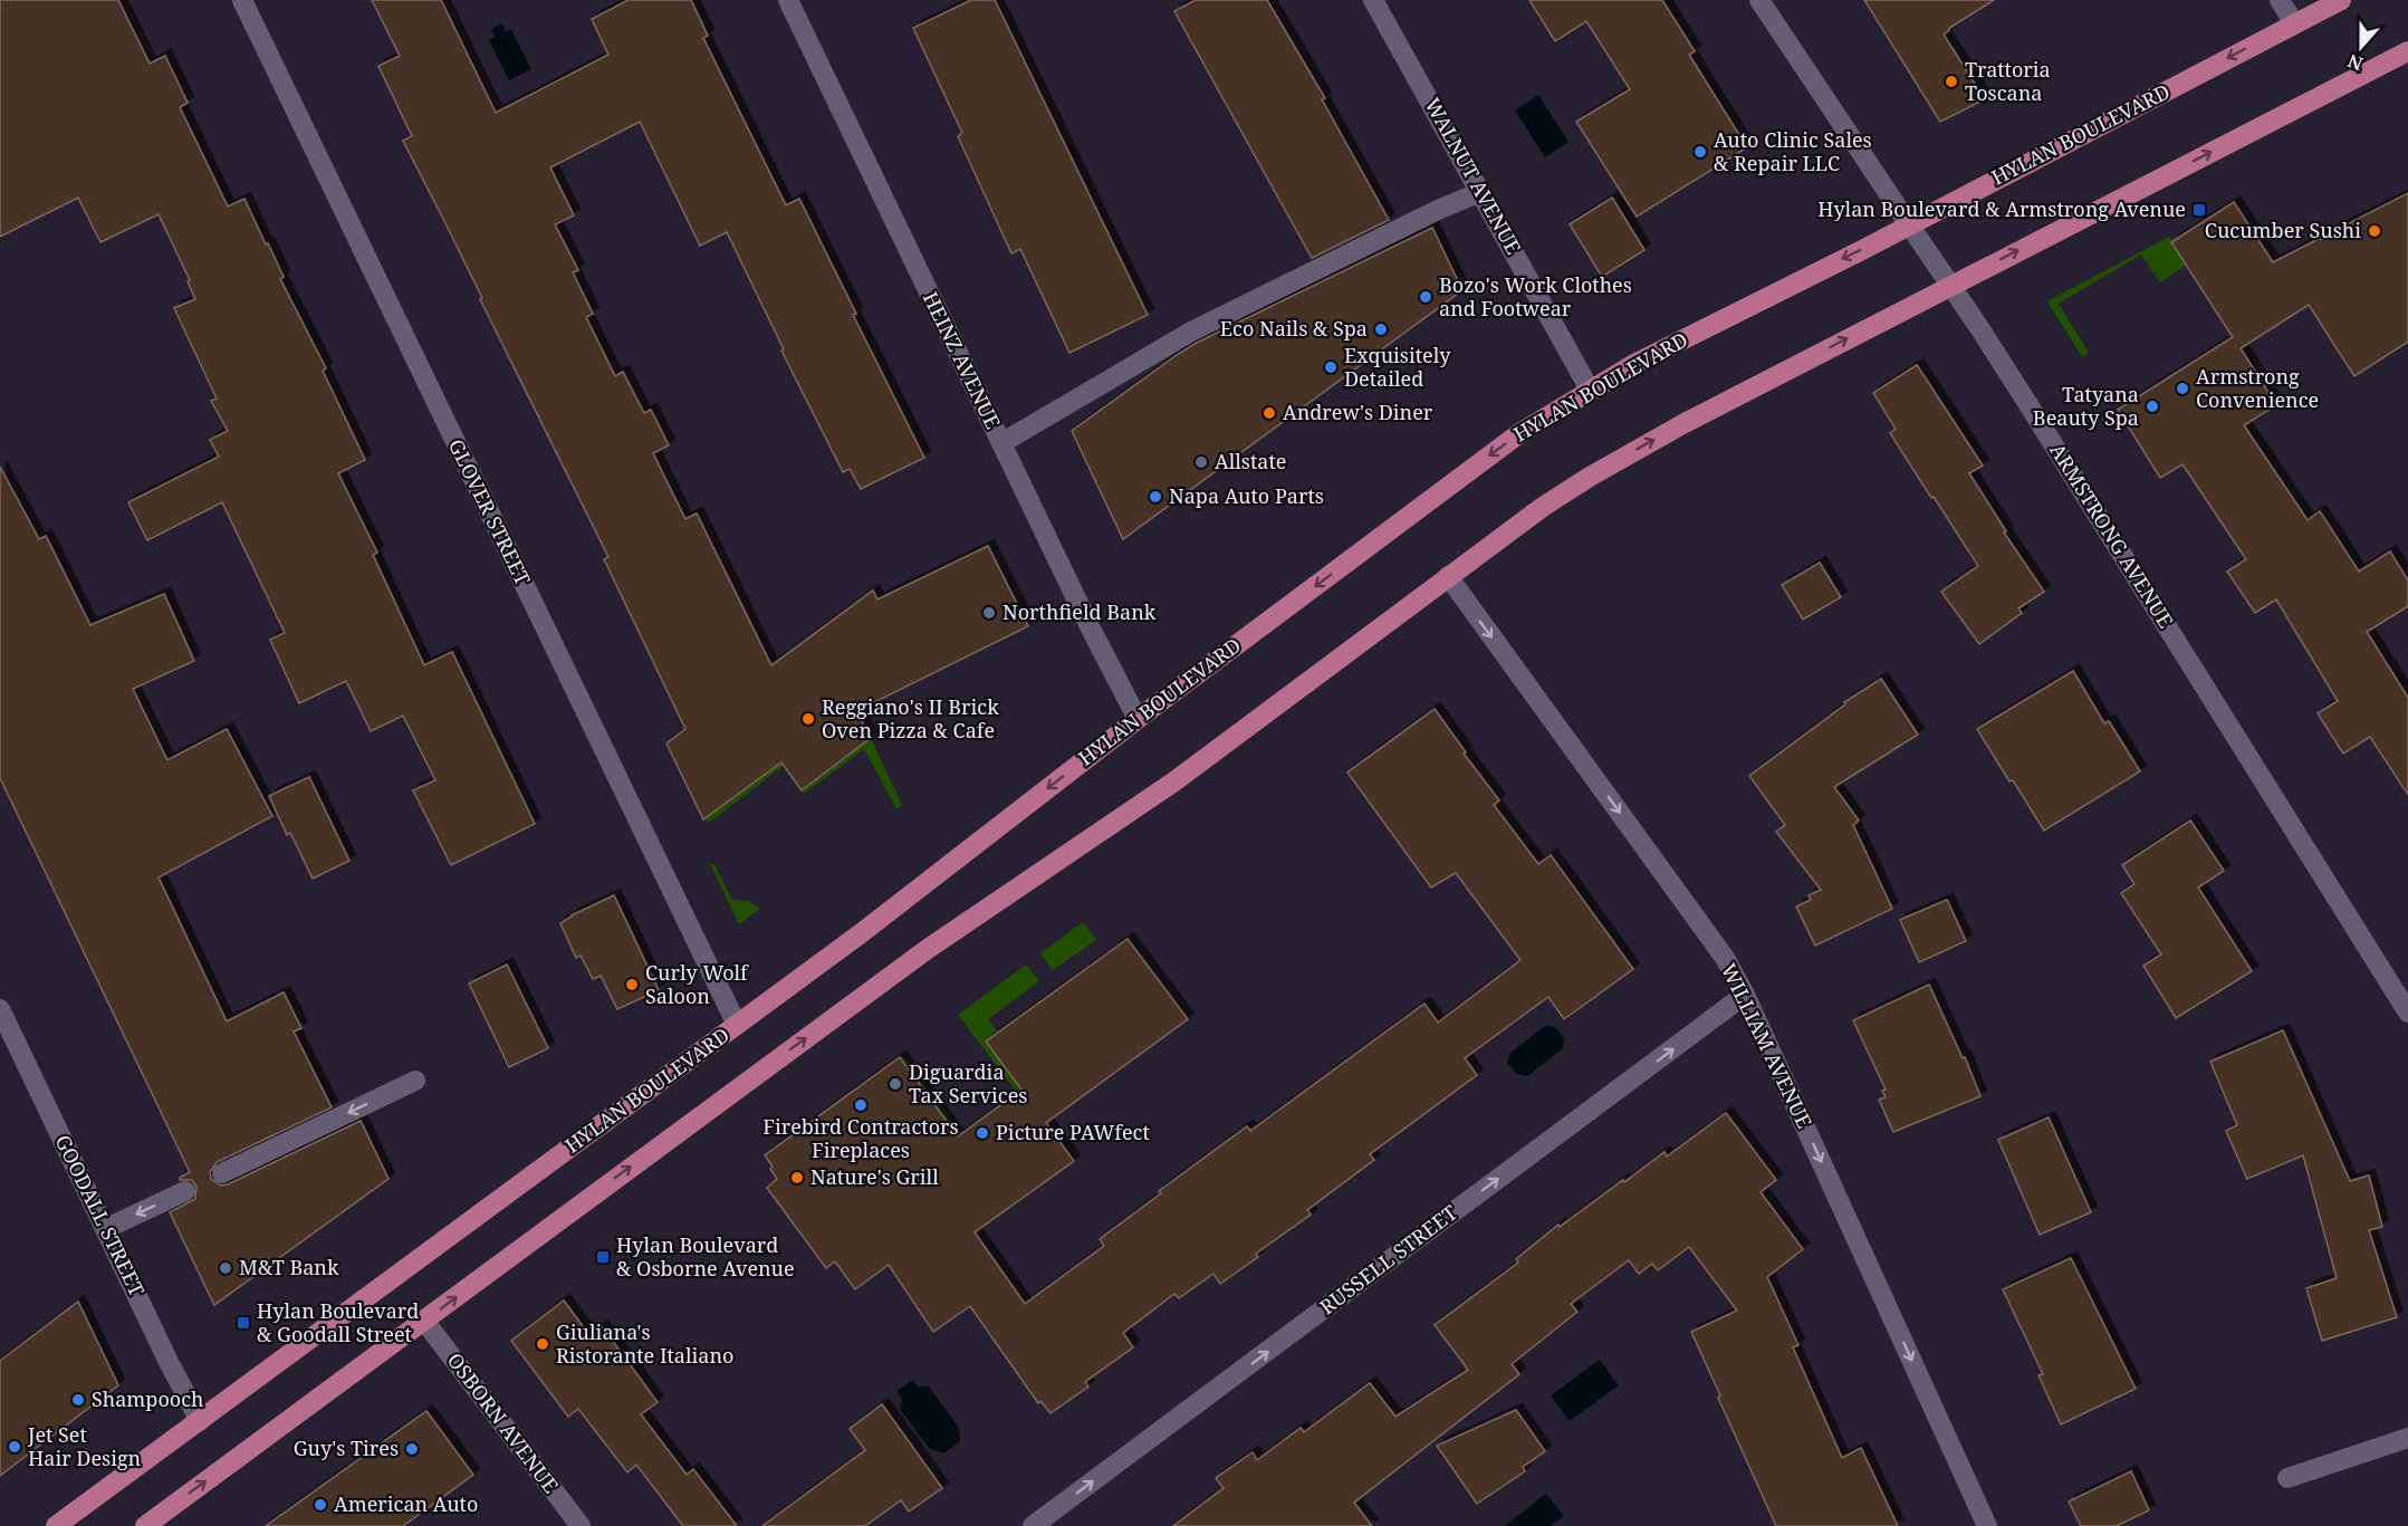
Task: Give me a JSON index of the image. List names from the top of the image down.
{
  "streets": {
    "main road": ["HYLAN BOULEVARD"],
    "street": [
      "WALNUT AVENUE",
      "HEINZ AVENUE",
      "GLOVER STREET",
      "ARMSTRONG AVENUE",
      "WILLIAM AVENUE",
      "GOODALL STREET",
      "RUSSELL STREET",
      "OSBORN AVENUE"
    ]
  },
  "crossings": [
    ["HYLAN BOULEVARD", "WALNUT AVENUE"],
    ["HYLAN BOULEVARD", "HEINZ AVENUE"],
    ["HYLAN BOULEVARD", "GLOVER STREET"],
    ["HYLAN BOULEVARD", "ARMSTRONG AVENUE"],
    ["HYLAN BOULEVARD", "GOODALL STREET"],
    ["WILLIAM AVENUE", "RUSSELL STREET"]
  ],
  "one_way": ["WILLIAM AVENUE", "RUSSELL STREET"],
  "places": {
    "other": [
      "Trattoria Toscana",
      "Auto Clinic Sales & Repair LLC",
      "Cucumber Sushi",
      "Bozo's Work Clothes and Footwear",
      "Eco Nails & Spa",
      "Exquisitely Detailed",
      "Armstrong Convenience",
      "Tatyana Beauty Spa",
      "Andrew's Diner",
      "Allstate",
      "Napa Auto Parts",
      "Northfield Bank",
      "Reggiano's II Brick Oven Pizza & Cafe",
      "Curly Wolf Saloon",
      "Diguardia Tax Services",
      "Firebird Contractors Fireplaces",
      "Picture PAWfect",
      "Nature's Grill",
      "M&T Bank",
      "Giuliana's Ristorante Italiano",
      "Shampooch",
      "Jet Set Hair Design",
      "Guy's Tires",
      "American Auto"
    ],
    "transit": ["Hylan Boulevard & Armstrong Avenue", "Hylan Boulevard & Osborne Avenue", "Hylan Boulevard & Goodall Street"]
  },
  "north": "bottom"
}
